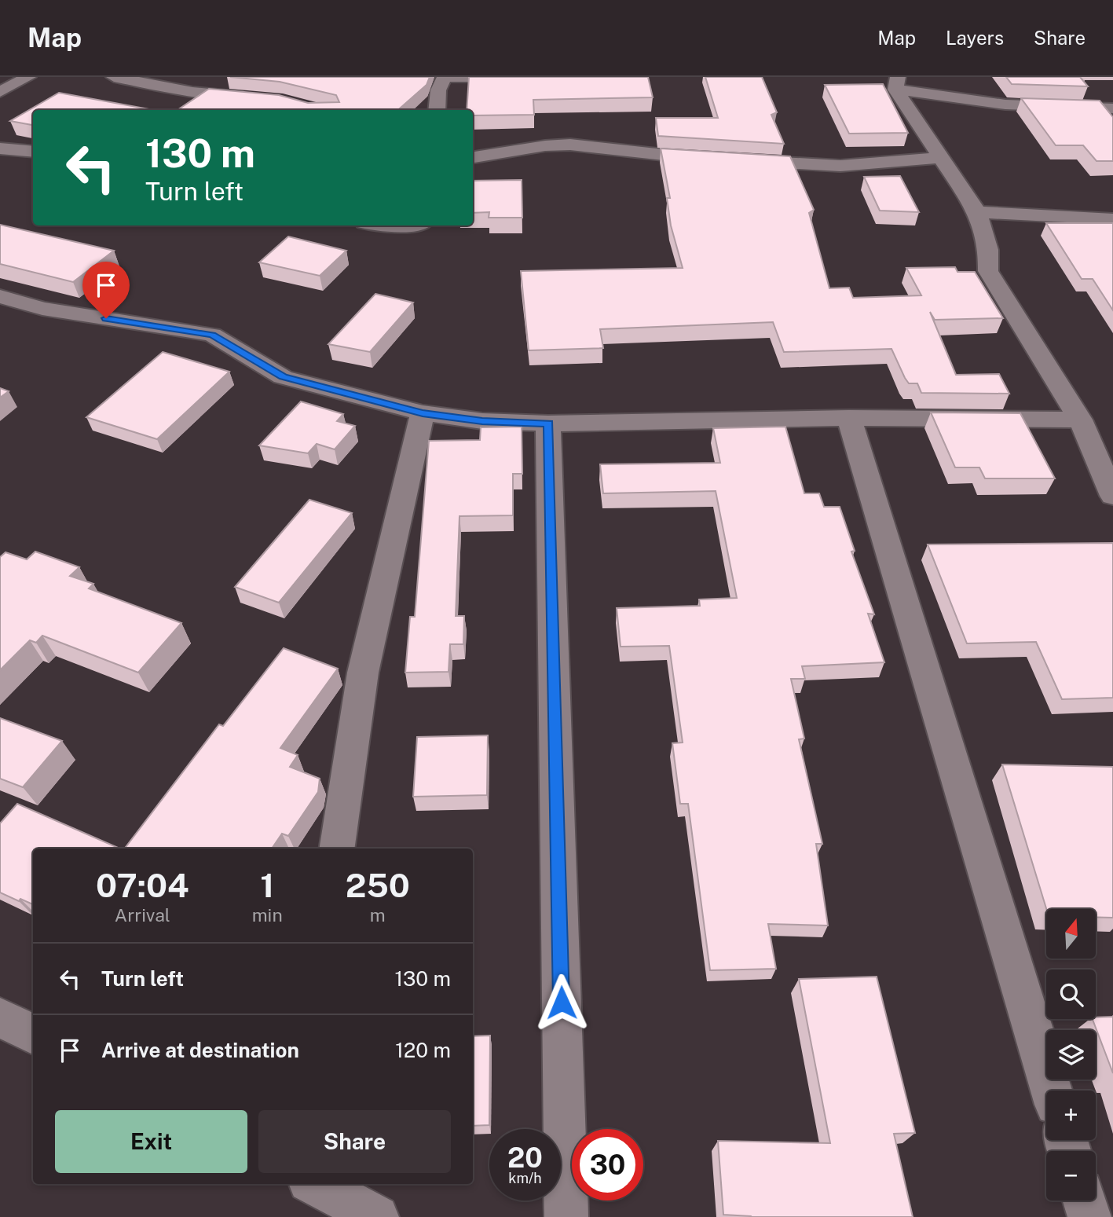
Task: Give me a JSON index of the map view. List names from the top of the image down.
{
  "north": "top",
  "page": {
    "header": "Map",
    "nav": ["Map", "Layers", "Share"],
    "turn": ["130 m", "Turn left"],
    "eta": [
      "07:04",
      "Arrival",
      "1",
      "min",
      "250",
      "m"
    ],
    "map_buttons": ["+", "−"],
    "list": [
      {
        "name": "Turn left",
        "value": "130 m"
      },
      {
        "name": "Arrive at destination",
        "value": "120 m"
      }
    ],
    "buttons": ["Exit", "Share"],
    "speed": "20 km/h",
    "limit": "30"
  }
}
